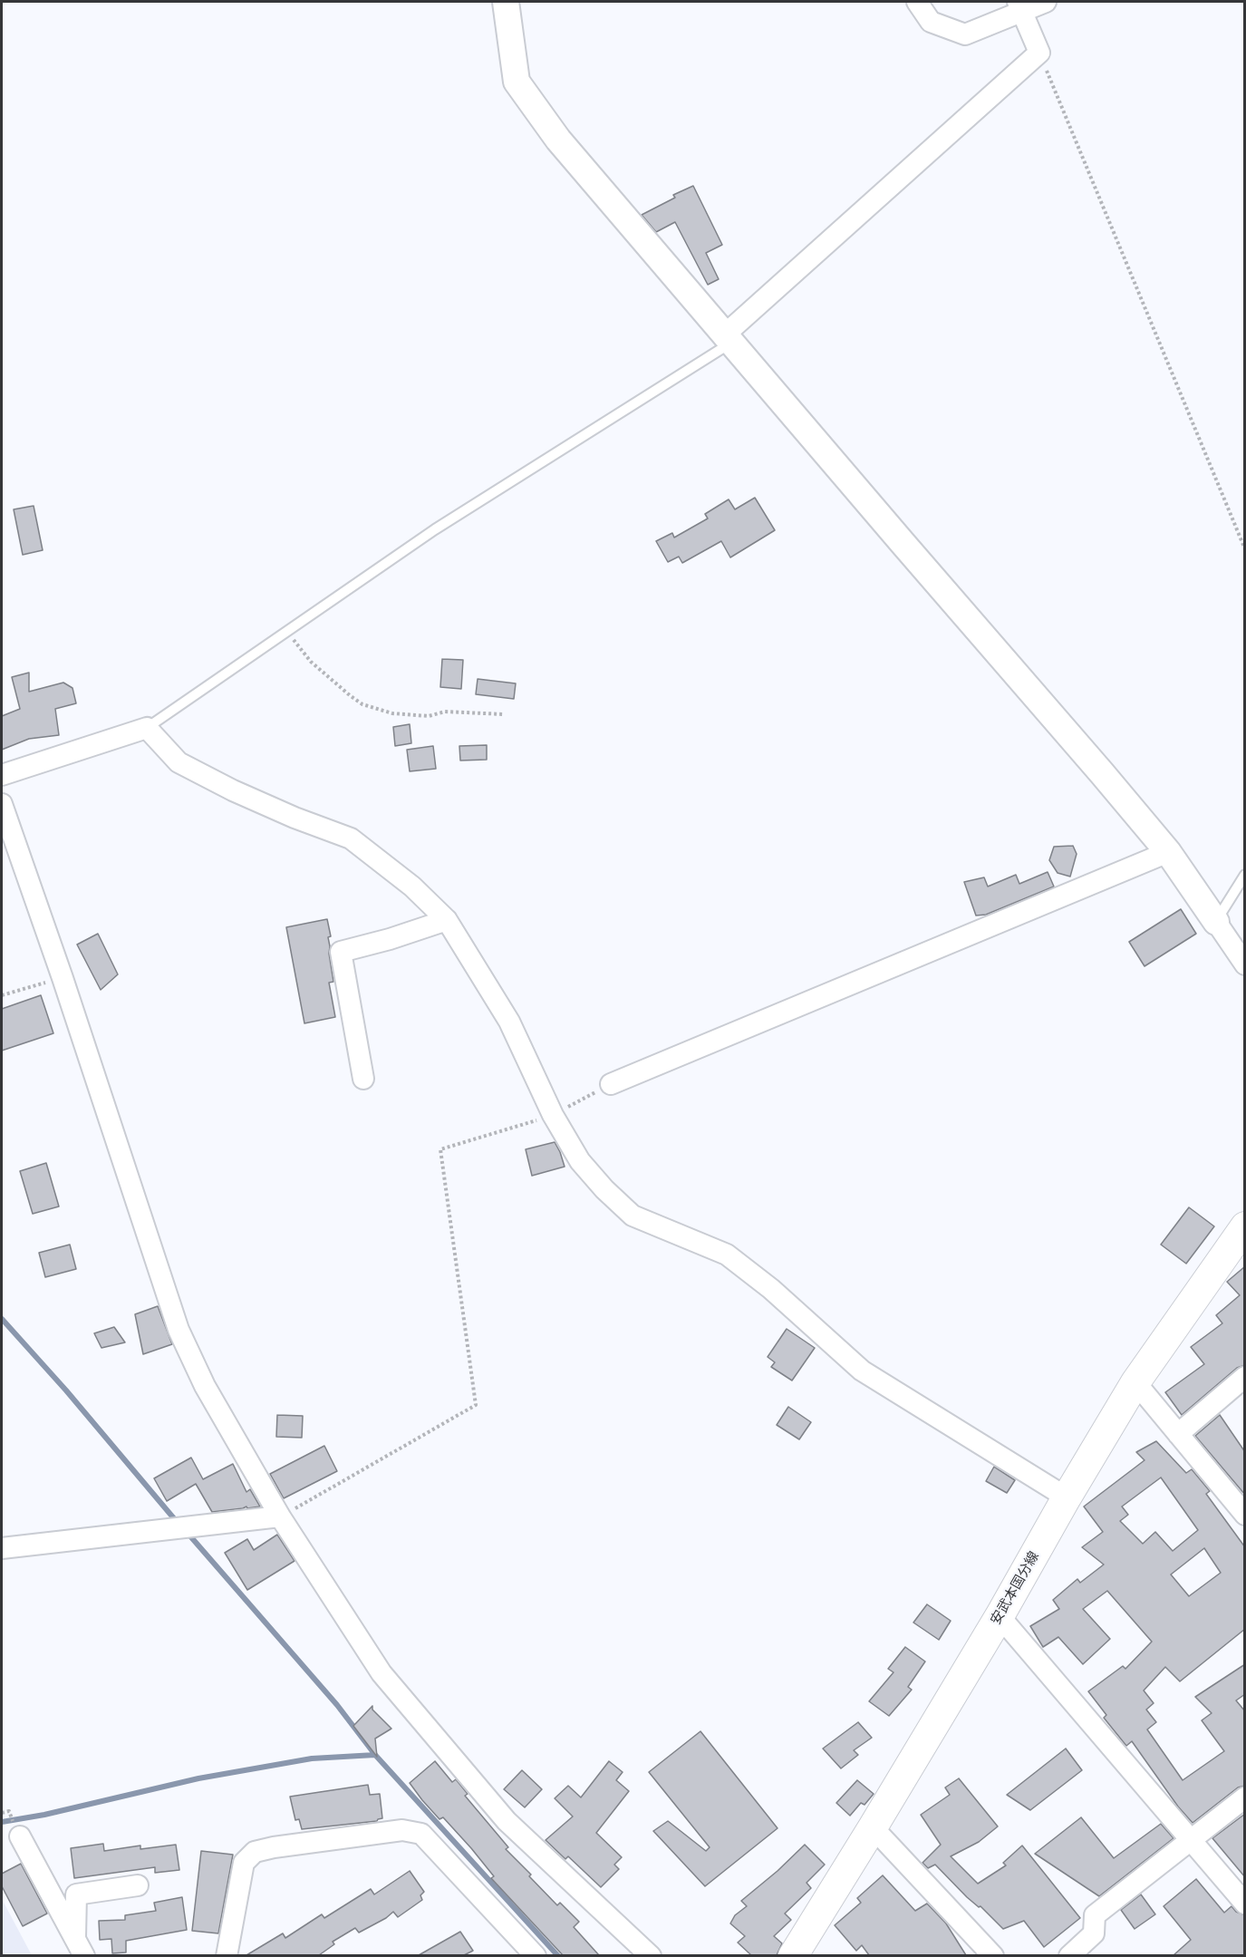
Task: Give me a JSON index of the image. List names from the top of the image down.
{
  "streets": {
    "main road": ["安武本国分線"]
  }
}
